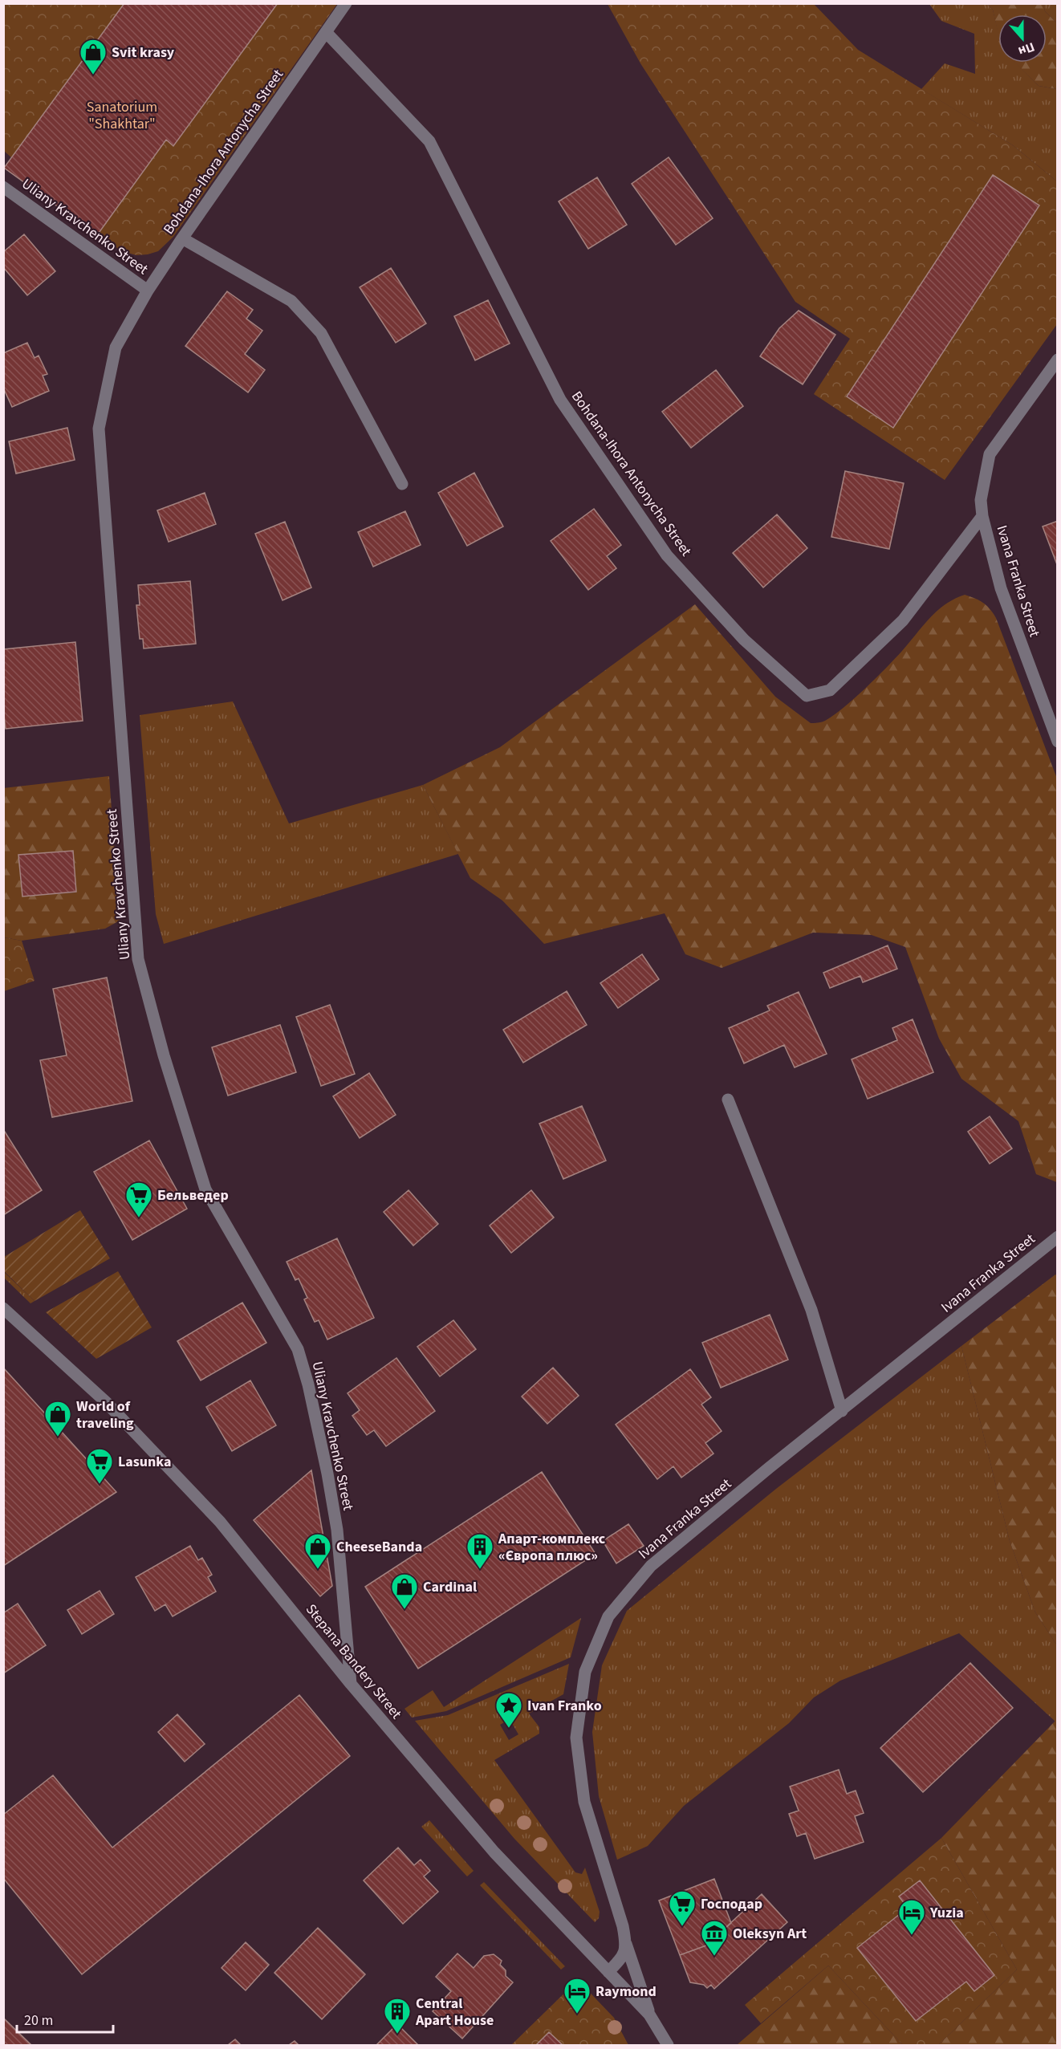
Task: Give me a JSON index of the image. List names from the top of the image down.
{
  "streets": {
    "street": [
      "Bohdana-Ihora Antonycha Street",
      "Uliany Kravchenko Street",
      "Ivana Franka Street",
      "Stepana Bandery Street"
    ]
  },
  "crossings": [
    ["Bohdana-Ihora Antonycha Street", "Uliany Kravchenko Street"],
    ["Bohdana-Ihora Antonycha Street", "Ivana Franka Street"],
    ["Uliany Kravchenko Street", "Stepana Bandery Street"],
    ["Ivana Franka Street", "Stepana Bandery Street"]
  ],
  "parks": ["Sanatorium \"Shakhtar\""],
  "places": {
    "shop": [
      "Svit krasy",
      "World of traveling",
      "CheeseBanda",
      "Cardinal"
    ],
    "supermarket": ["Бельведер", "Lasunka", "Господар"],
    "building": ["Апарт-комплекс «Європа плюс»", "Central Apart House"],
    "place": ["Ivan Franko"],
    "hotel": ["Yuzia", "Raymond"],
    "museum": ["Oleksyn Art"]
  },
  "scale_bar": "20 m",
  "north": "bottom"
}
